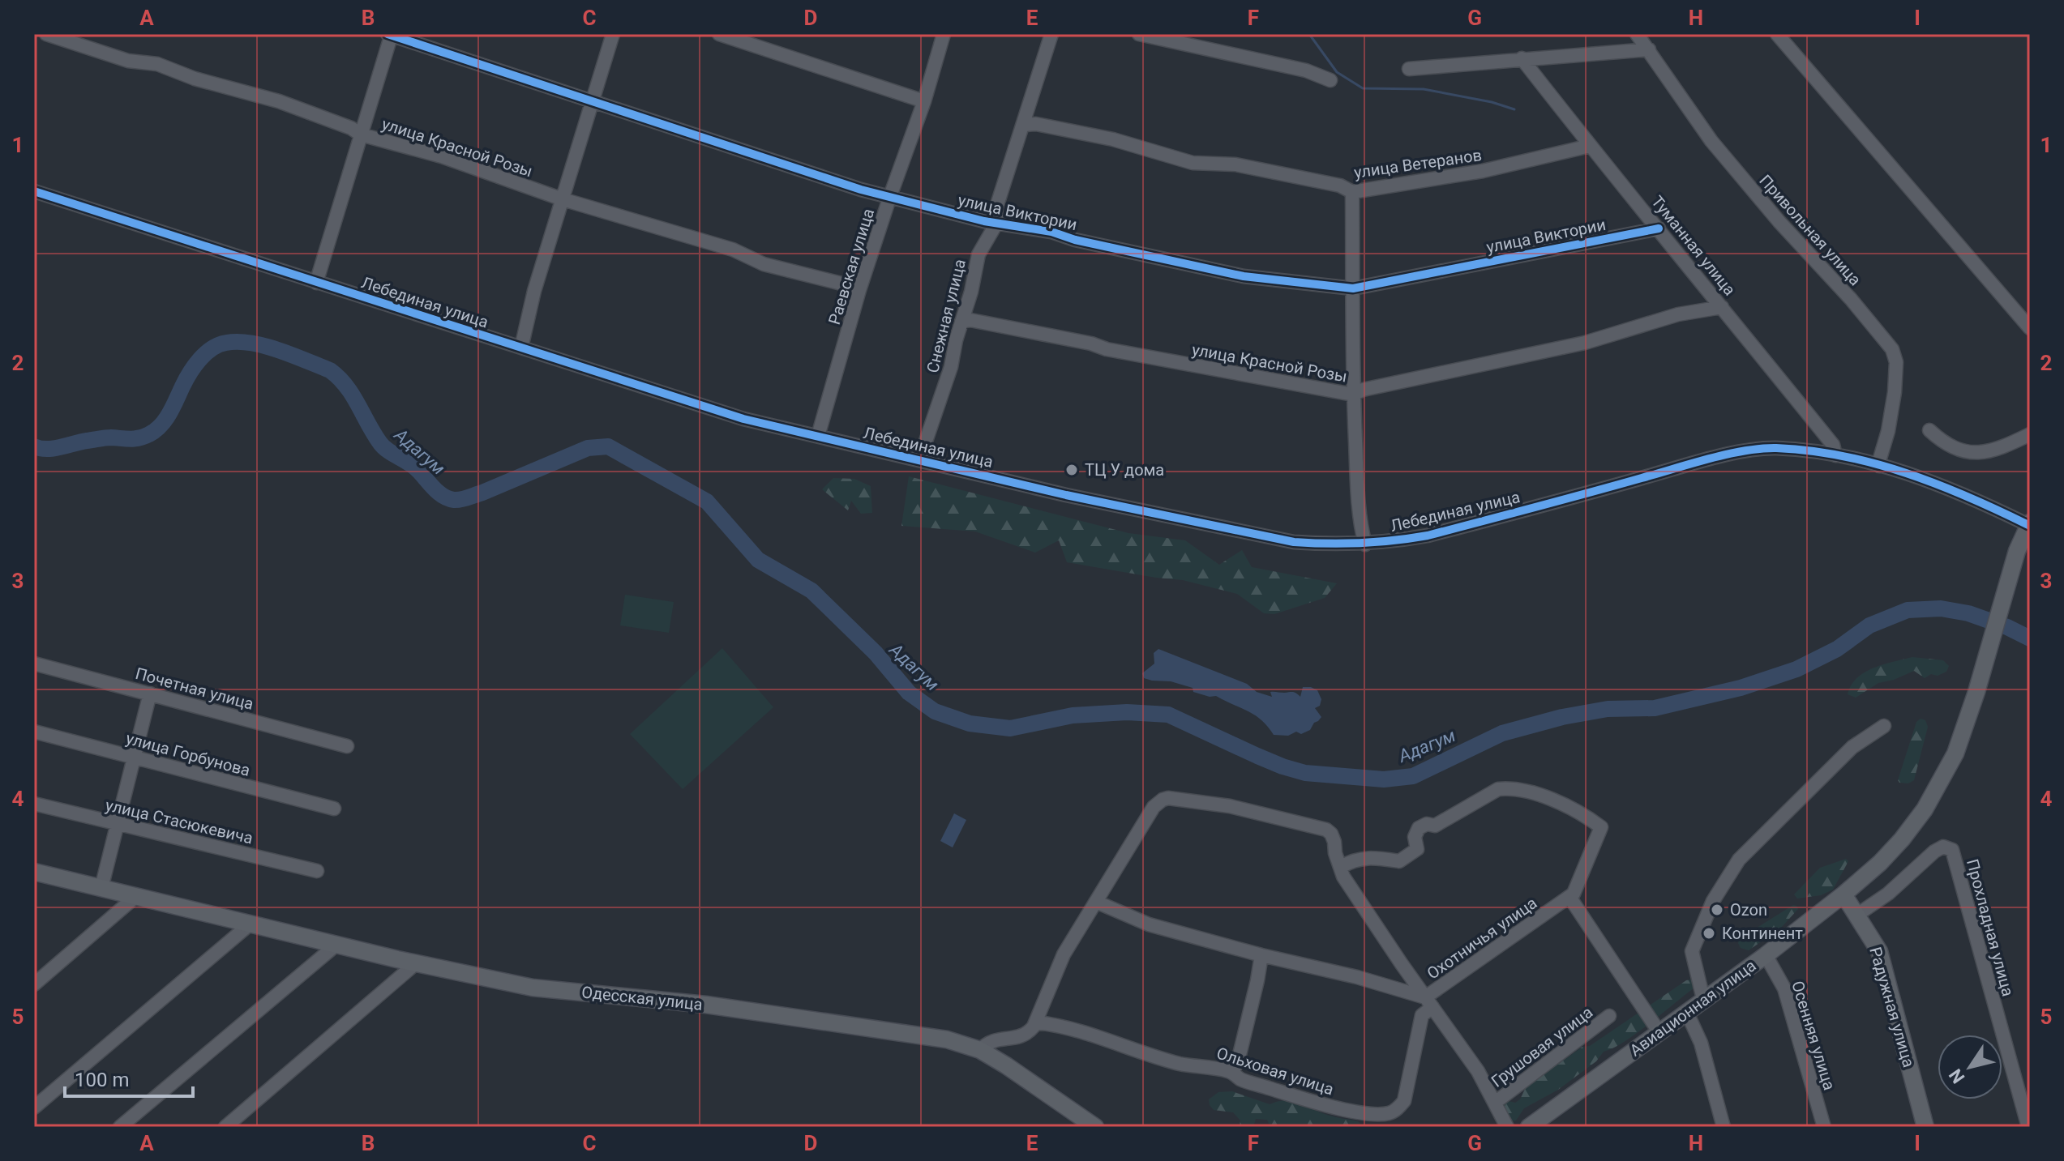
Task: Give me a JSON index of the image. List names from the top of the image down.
{
  "streets": {
    "main road": ["Одесская улица", "Радужная улица", "Авиационная улица"],
    "street": [
      "улица Красной Розы",
      "улица Ветеранов",
      "улица Виктории",
      "Привольная улица",
      "Туманная улица",
      "Раевская улица",
      "Лебединая улица",
      "Снежная улица",
      "Почетная улица",
      "улица Горбунова",
      "улица Стасюкевича",
      "Прохладная улица",
      "Охотничья улица",
      "Осенняя улица",
      "Грушовая улица",
      "Ольховая улица"
    ]
  },
  "crossings": [
    ["улица Красной Розы", "Туманная улица"],
    ["улица Красной Розы", "Раевская улица"],
    ["улица Красной Розы", "Снежная улица"],
    ["улица Ветеранов", "Туманная улица"],
    ["улица Ветеранов", "Снежная улица"],
    ["улица Виктории", "Туманная улица"],
    ["улица Виктории", "Раевская улица"],
    ["улица Виктории", "Снежная улица"],
    ["Привольная улица", "Лебединая улица"],
    ["Туманная улица", "Лебединая улица"],
    ["Раевская улица", "Лебединая улица"],
    ["Лебединая улица", "Снежная улица"],
    ["Лебединая улица", "Авиационная улица"],
    ["Прохладная улица", "Радужная улица"],
    ["Охотничья улица", "Ольховая улица"],
    ["Радужная улица", "Авиационная улица"],
    ["Авиационная улица", "Осенняя улица"]
  ],
  "water": ["Адагум"],
  "places": ["ТЦ У дома", "Ozon", "Континент"],
  "scale_bar": "100 m",
  "north": "bottom left",
  "grid": {
    "columns": [
      "A",
      "B",
      "C",
      "D",
      "E",
      "F",
      "G",
      "H",
      "I"
    ],
    "rows": [
      "1",
      "2",
      "3",
      "4",
      "5"
    ]
  }
}
